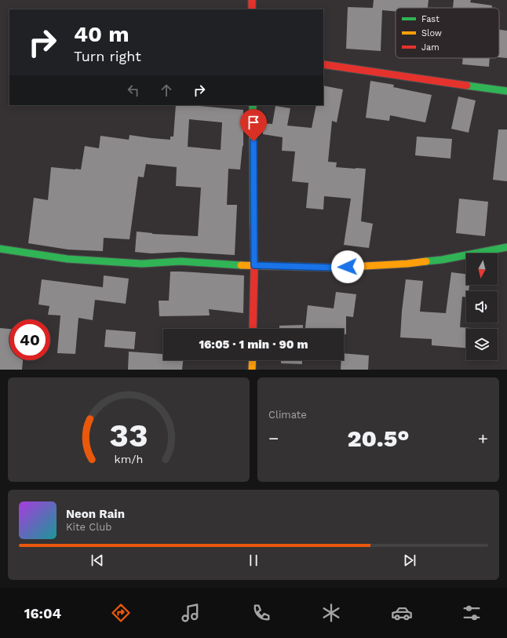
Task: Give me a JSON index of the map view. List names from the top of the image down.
{
  "legend": ["Fast", "Slow", "Jam"],
  "north": "bottom",
  "page": {
    "turn": ["40 m", "Turn right"],
    "limit": "40",
    "trip": "16:05 · 1 min · 90 m",
    "tile": "Climate",
    "heat": ["−", "20.5°", "+"],
    "song": ["Neon Rain", "Kite Club"],
    "tabs": "16:04",
    "gauge": ["33", "km/h"]
  }
}
